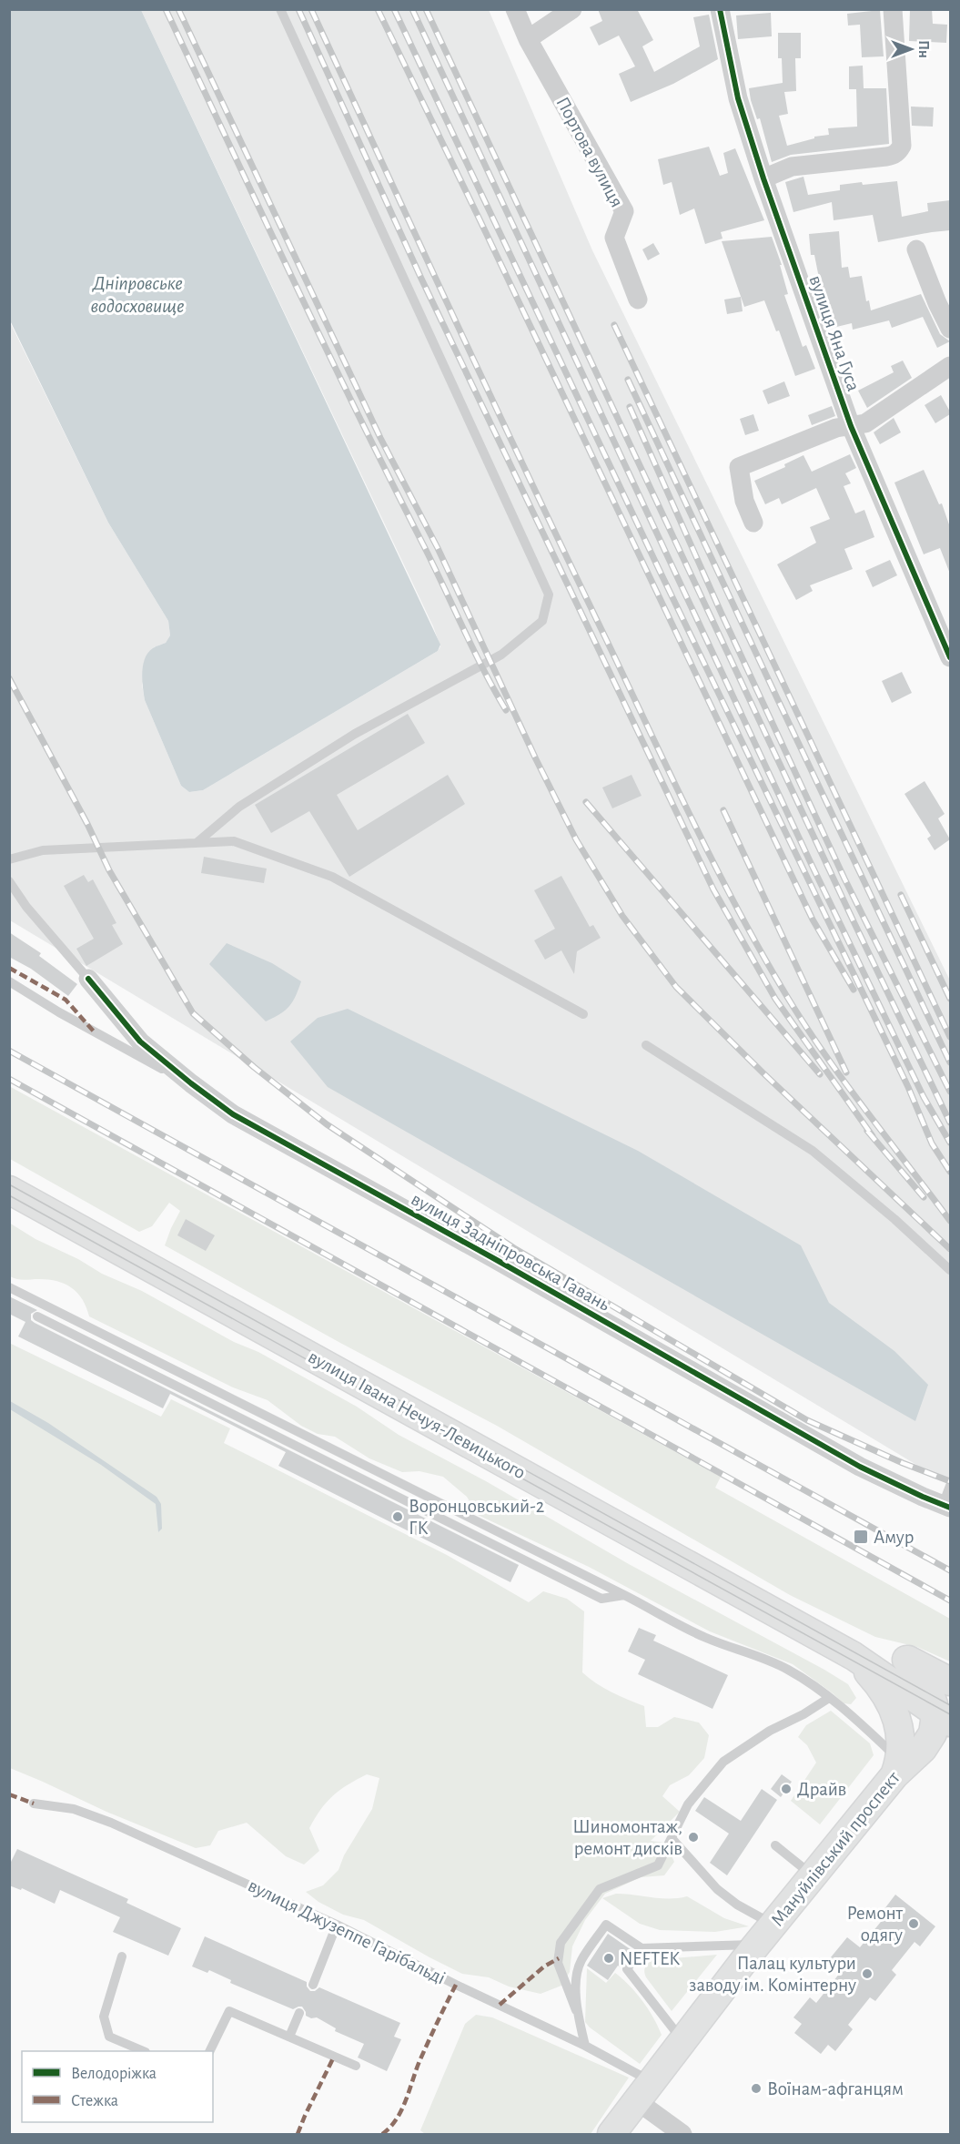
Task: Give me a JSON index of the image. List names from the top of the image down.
{
  "streets": {
    "main road": ["вулиця Івана Нечуя-Левицького", "Мануйлівський проспект"],
    "street": ["Портова вулиця", "вулиця Яна Гуса", "вулиця Задніпровська Гавань"],
    "lane": ["вулиця Джузеппе Гарібальді"]
  },
  "crossings": [
    ["Мануйлівський проспект", "вулиця Джузеппе Гарібальді"]
  ],
  "water": ["Дніпровське водосховище"],
  "places": {
    "other": [
      "Воронцовський-2 ГК",
      "Драйв",
      "Шиномонтаж, ремонт дисків",
      "Ремонт одягу",
      "NEFTEK",
      "Палац культури заводу ім. Комінтерну",
      "Воїнам-афганцям"
    ],
    "transit": ["Амур"]
  },
  "legend": ["Велодоріжка", "Стежка"],
  "north": "right"
}
